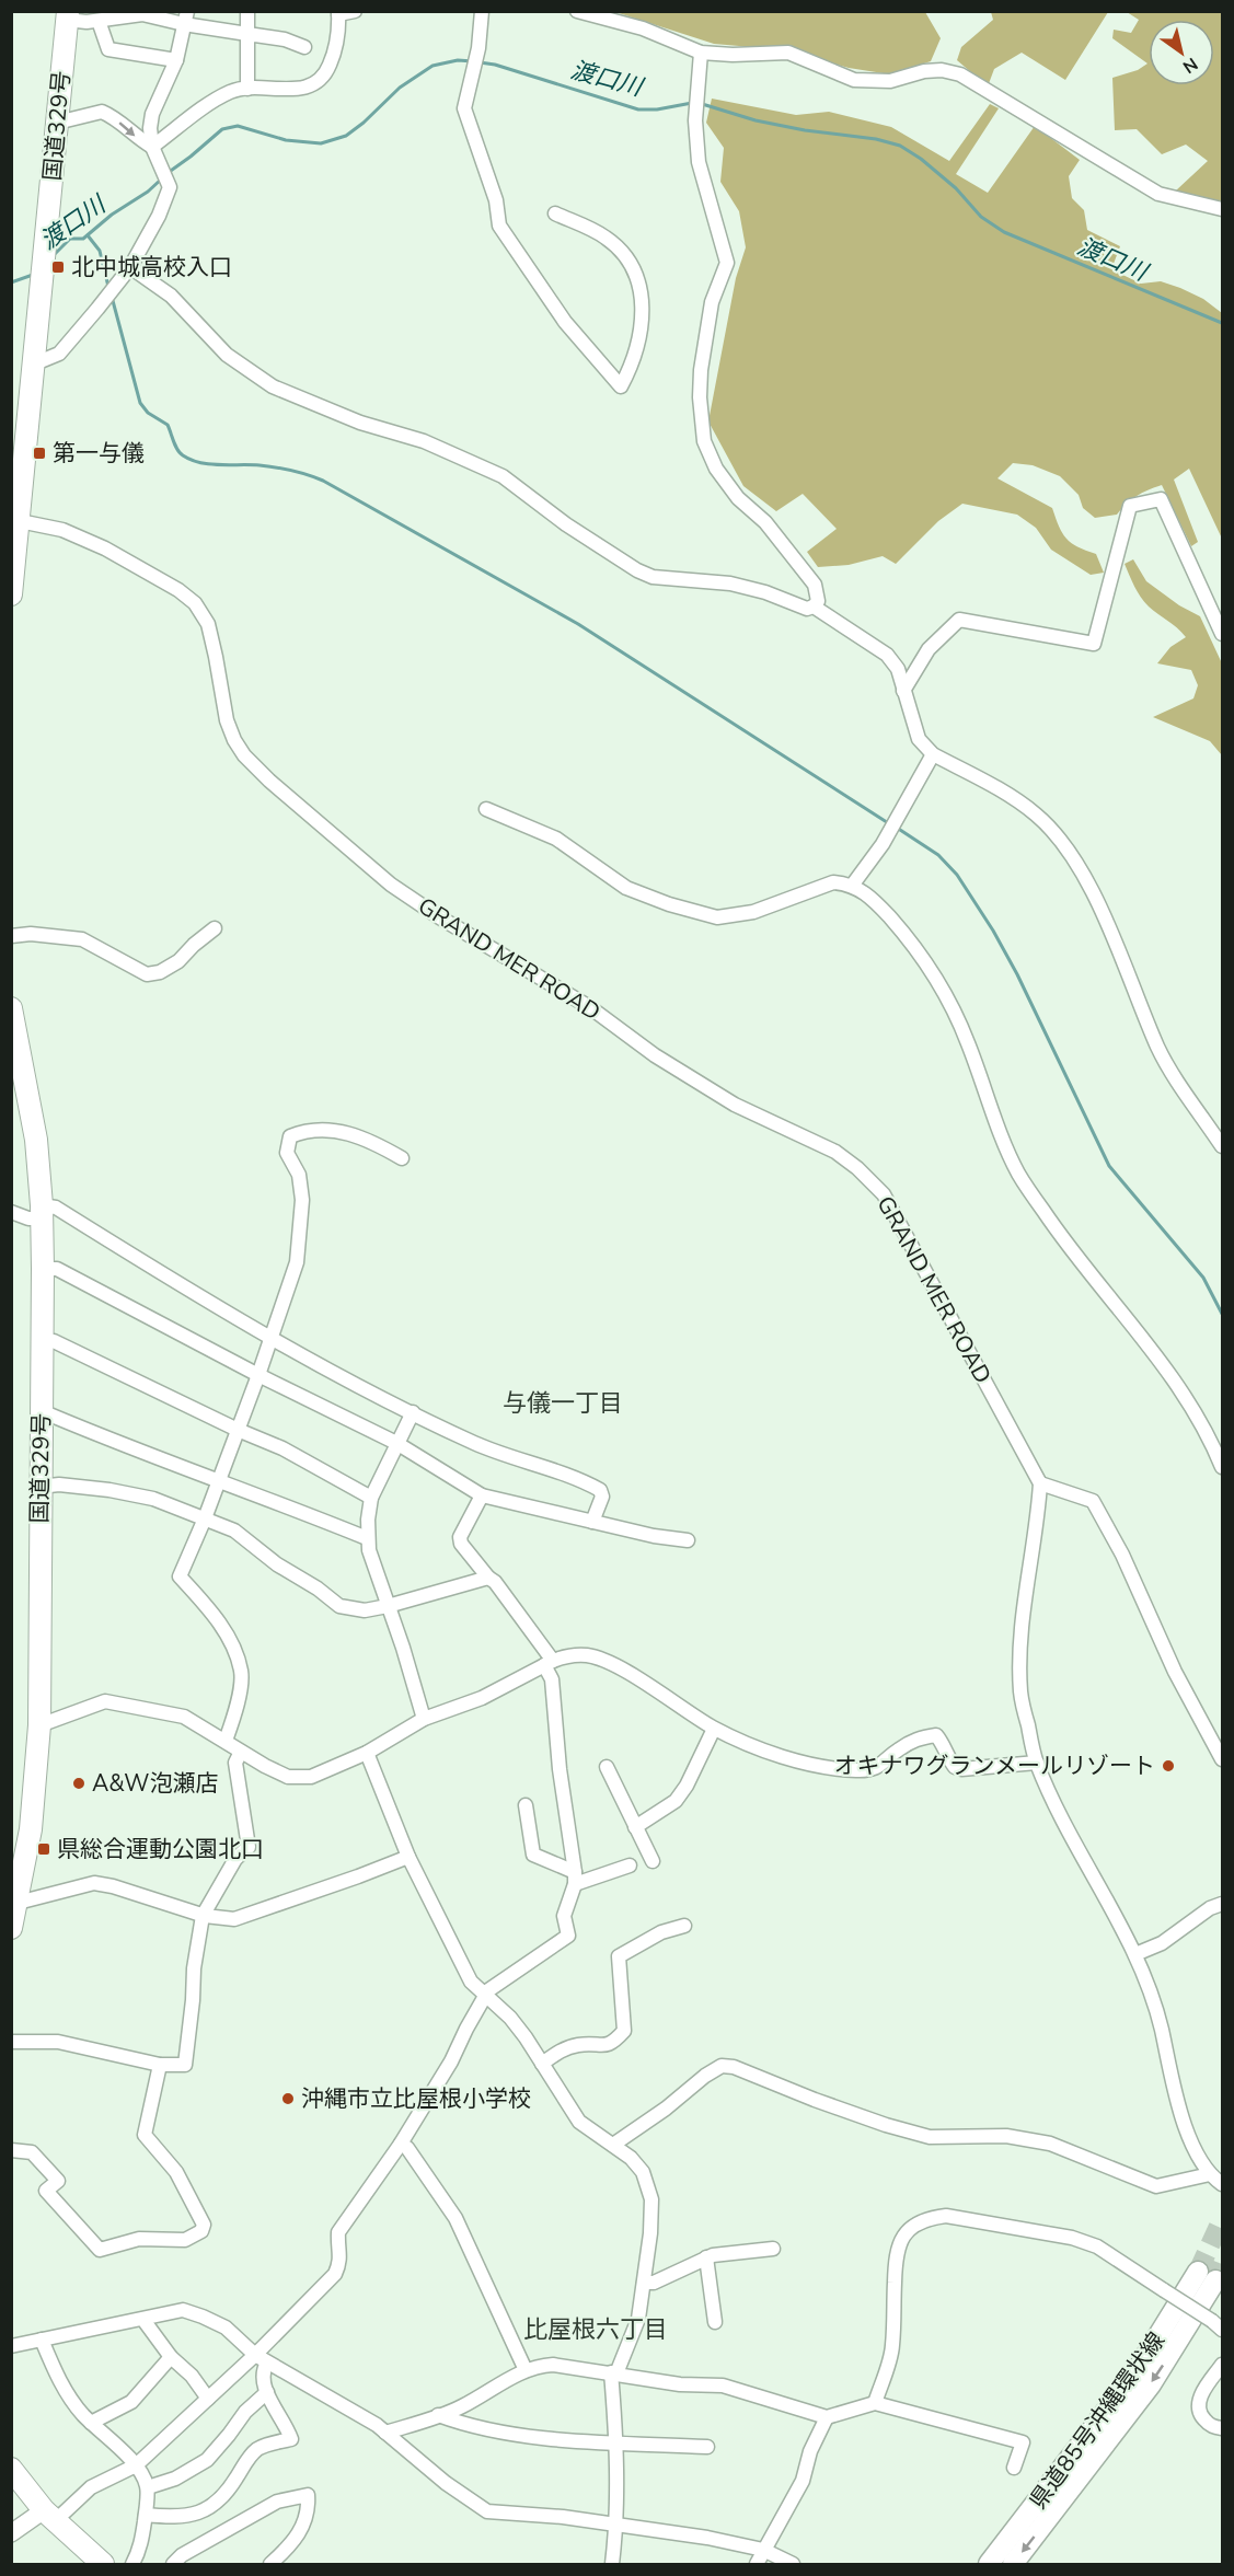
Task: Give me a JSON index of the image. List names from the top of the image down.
{
  "streets": {
    "highway": ["国道329号"],
    "main road": ["県道85号沖縄環状線"],
    "street": ["GRAND MER ROAD"]
  },
  "crossings": [
    ["国道329号", "GRAND MER ROAD"]
  ],
  "districts": ["与儀一丁目", "比屋根六丁目"],
  "water": ["渡口川"],
  "places": {
    "transit": ["北中城高校入口", "第一与儀", "県総合運動公園北口"],
    "other": ["オキナワグランメールリゾート", "A&W泡瀬店", "沖縄市立比屋根小学校"]
  },
  "north": "bottom right"
}
